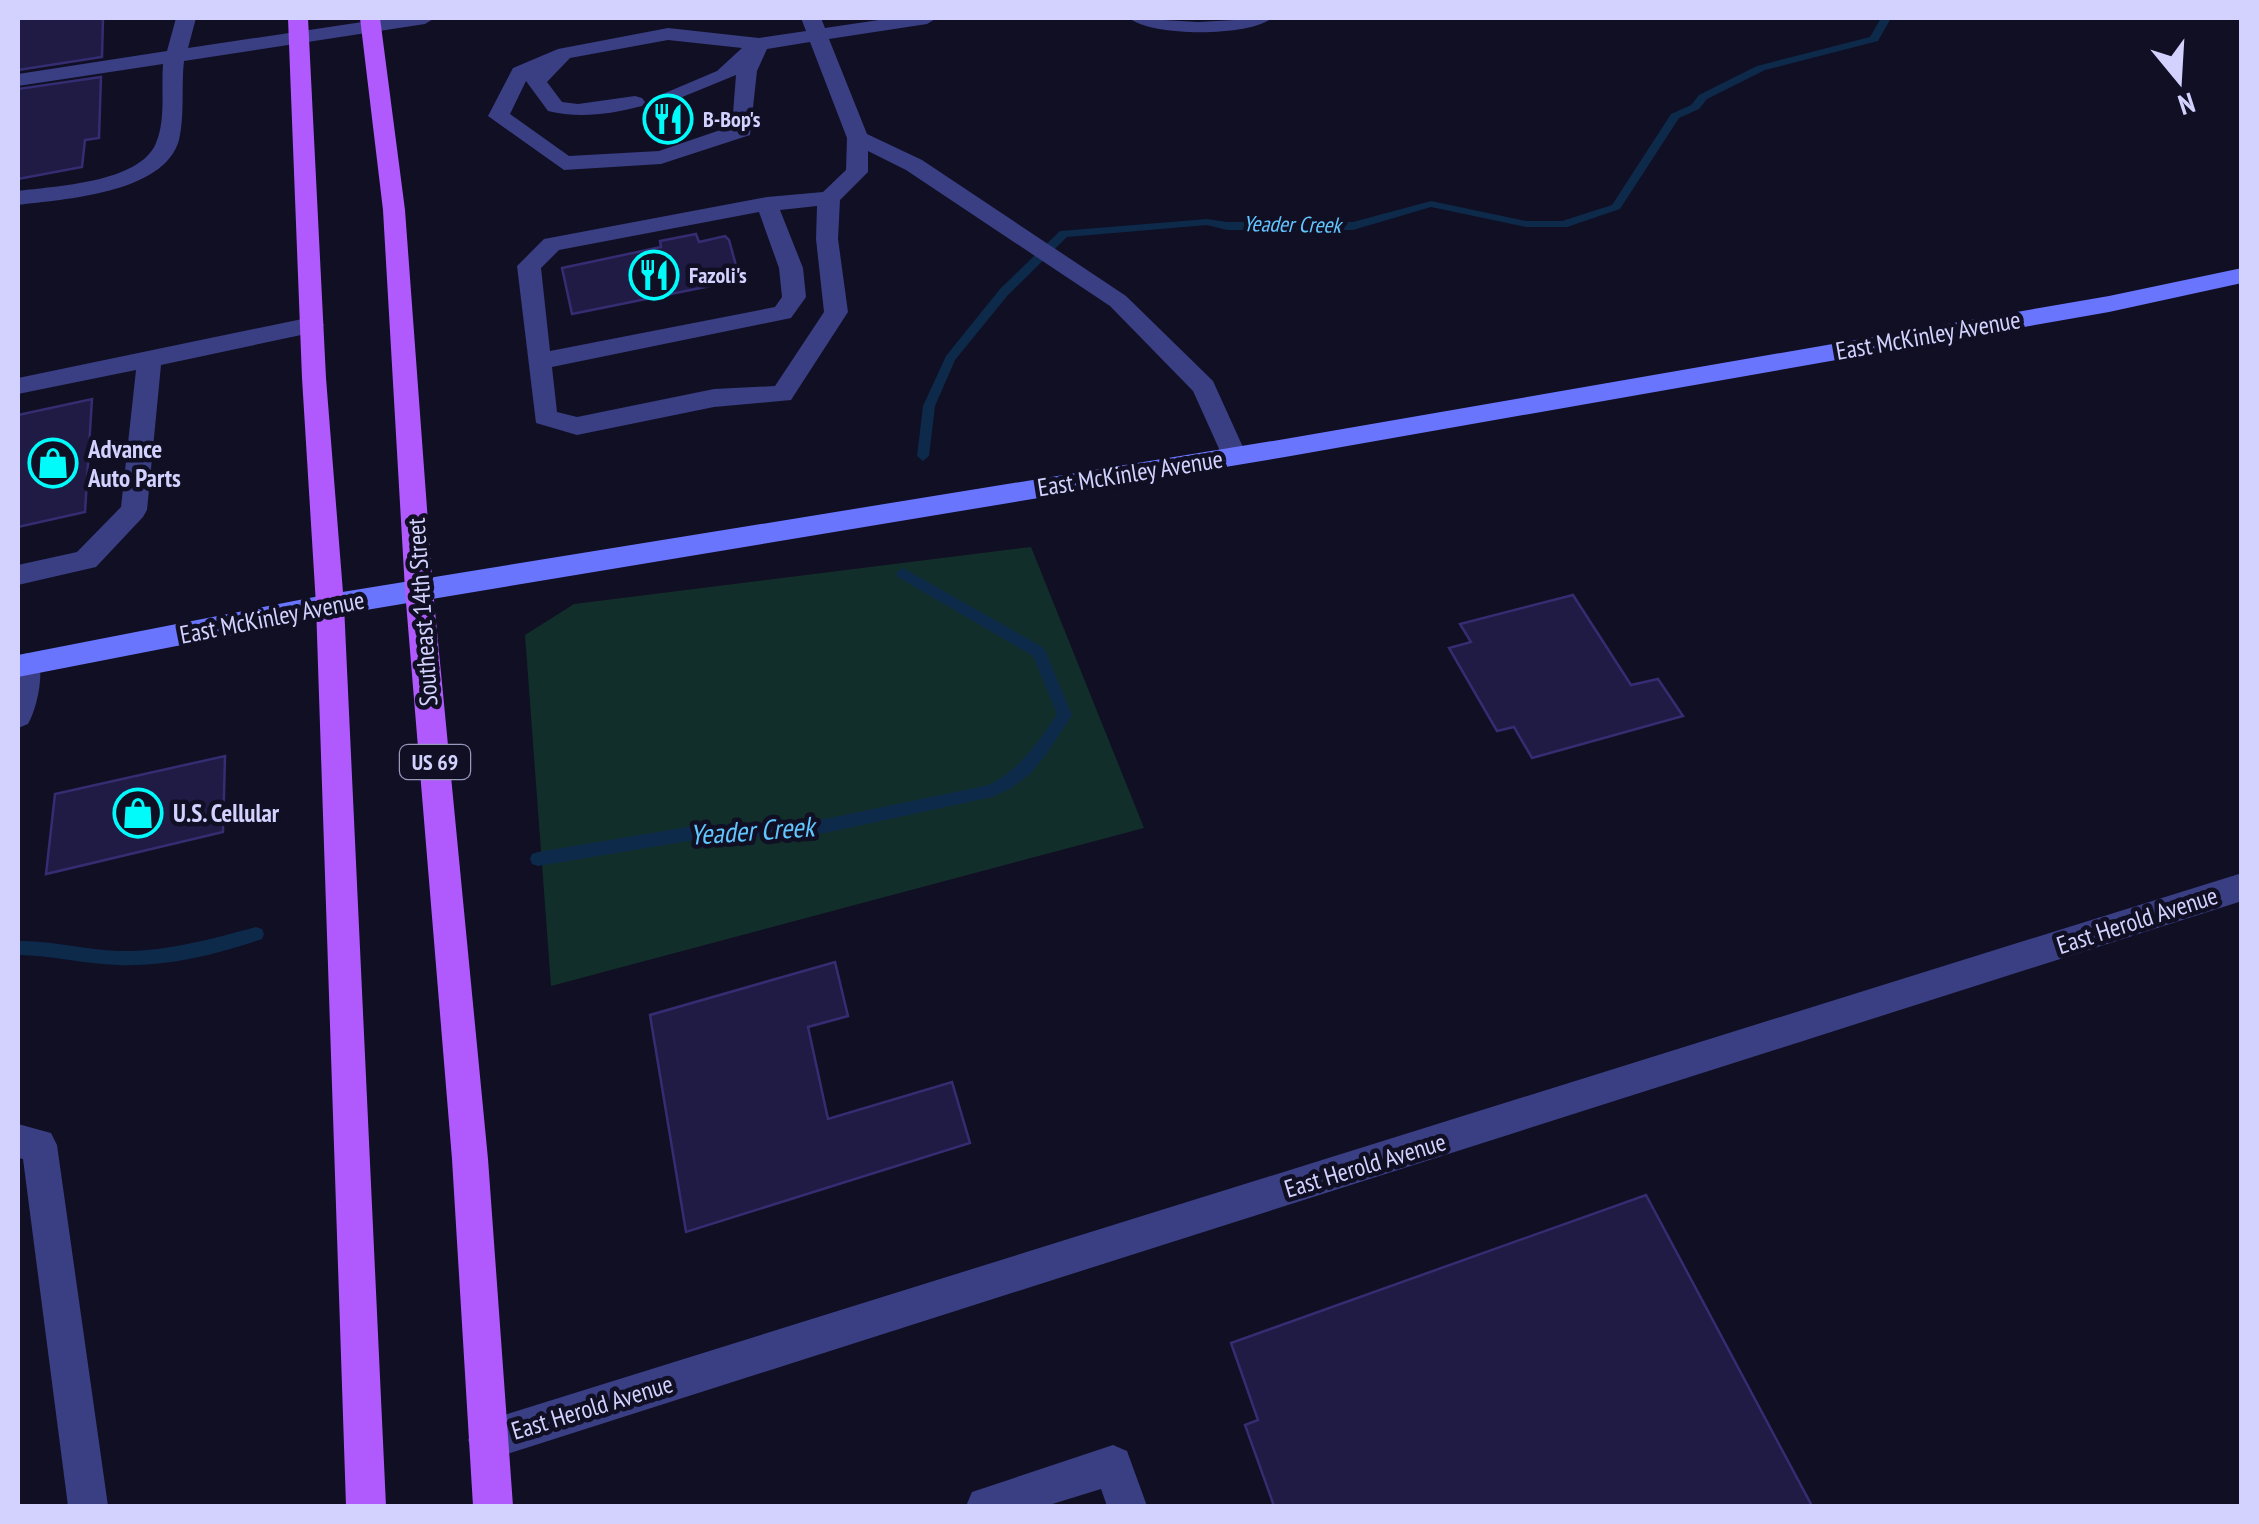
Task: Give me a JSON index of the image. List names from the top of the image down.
{
  "streets": {
    "main road": ["East McKinley Avenue", "Southeast 14th Street", "US 69"],
    "street": ["East Herold Avenue"]
  },
  "crossings": [
    ["East McKinley Avenue", "Southeast 14th Street"],
    ["Southeast 14th Street", "East Herold Avenue"]
  ],
  "water": ["Yeader Creek"],
  "places": {
    "restaurant": ["B-Bop's", "Fazoli's"],
    "shop": ["Advance Auto Parts", "U.S. Cellular"]
  },
  "north": "bottom"
}
